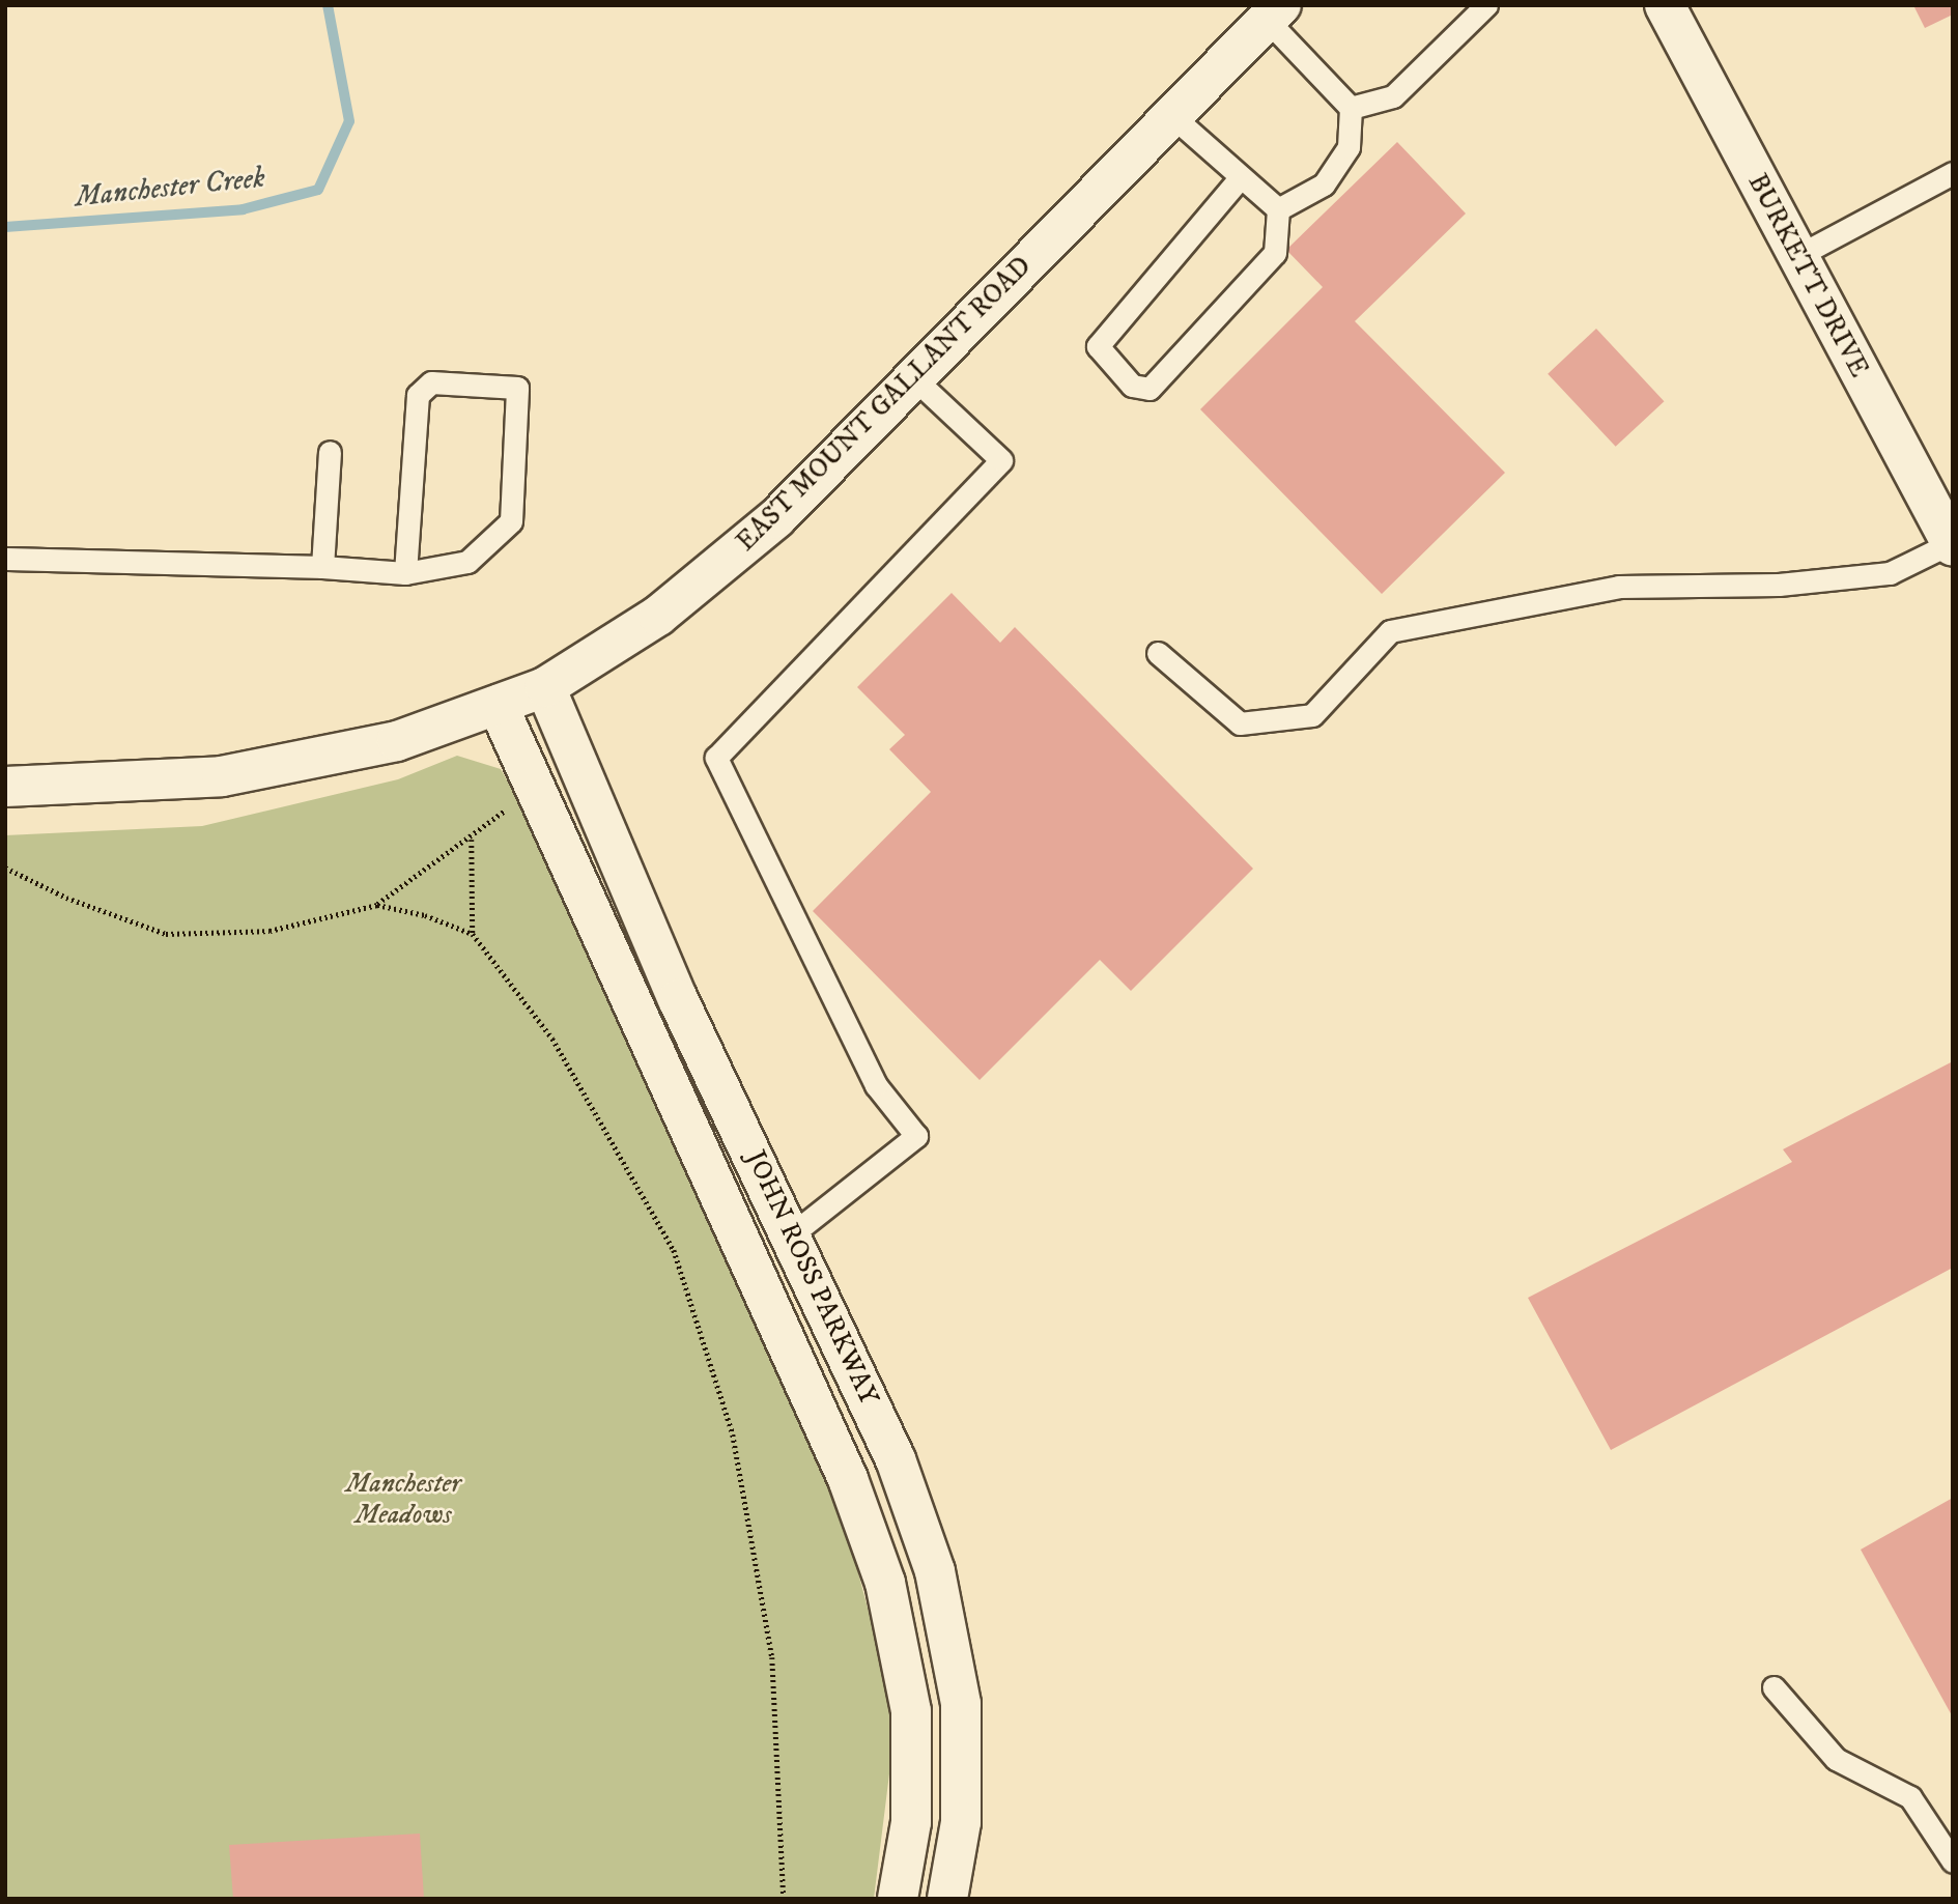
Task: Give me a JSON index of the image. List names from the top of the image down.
{
  "streets": {
    "street": ["BURKETT DRIVE", "EAST MOUNT GALLANT ROAD", "JOHN ROSS PARKWAY"]
  },
  "crossings": [
    ["EAST MOUNT GALLANT ROAD", "JOHN ROSS PARKWAY"]
  ],
  "water": ["Manchester Creek"],
  "parks": ["Manchester Meadows"]
}
